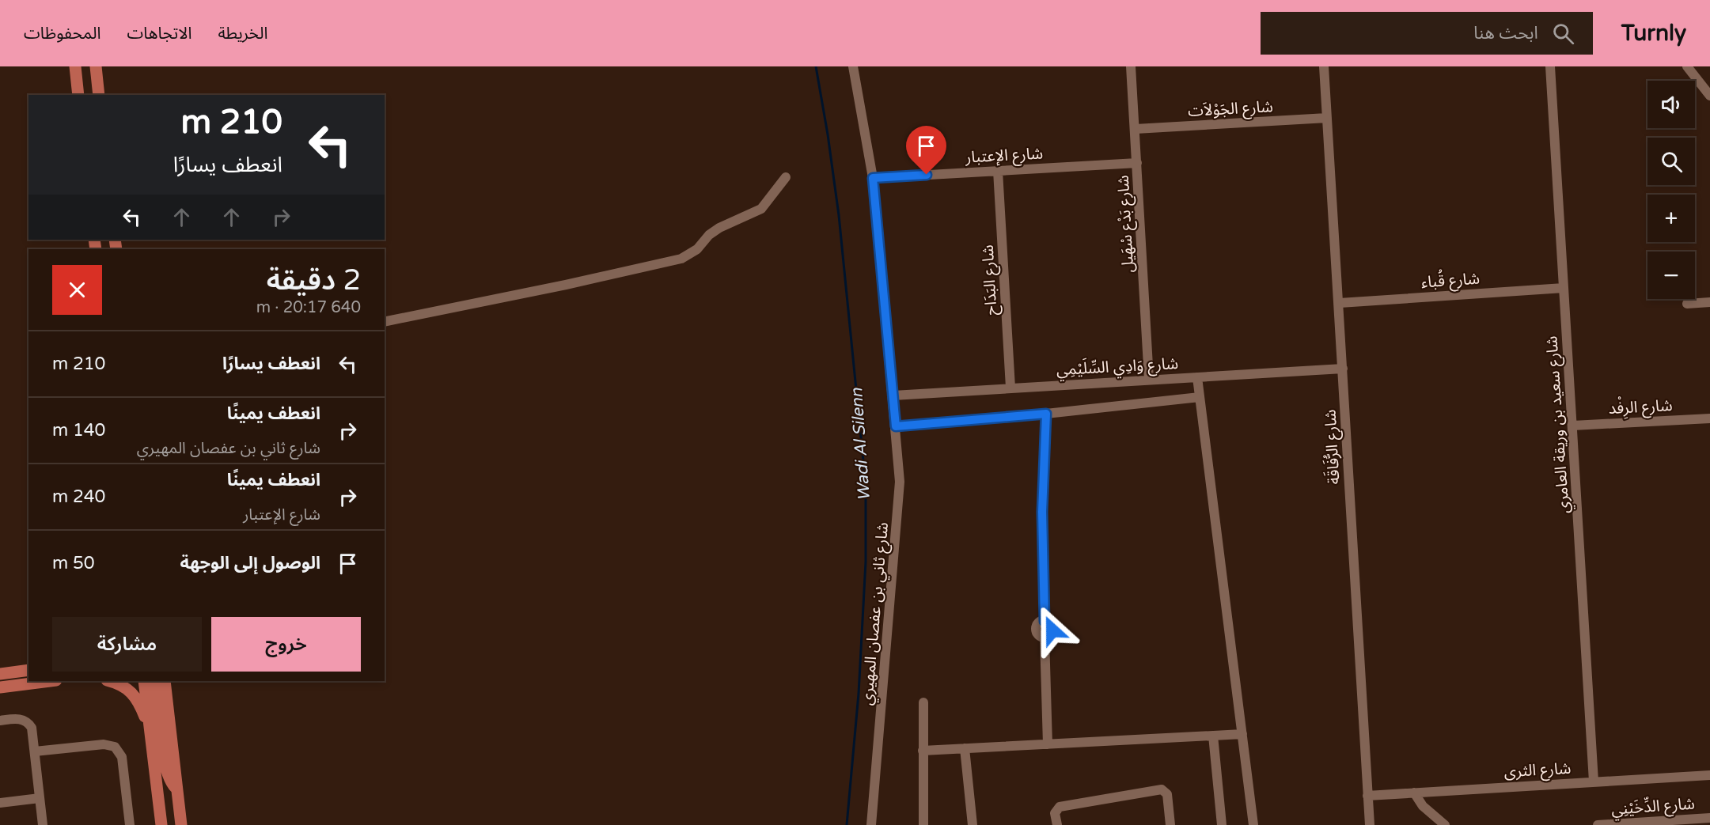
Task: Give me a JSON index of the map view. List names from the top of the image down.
{
  "streets": {
    "street": [
      "شارع الجَوْلاَت",
      "شارع الإعتبار",
      "شارع بَدْع سْهَيل",
      "شارع البَدَاح",
      "شارع قُباء",
      "شارع وَادِي السِّلَيْمِي",
      "شارع الرِفْد",
      "شارع سعيد بن وريقة العامري",
      "شارع الرُّفَاقَة",
      "شارع ثاني بن عفصان المهيري",
      "شارع الثرى",
      "شارع الدِّخَيْنِي"
    ]
  },
  "crossings": [
    ["شارع الجَوْلاَت", "شارع بَدْع سْهَيل"],
    ["شارع الجَوْلاَت", "شارع الرُّفَاقَة"],
    ["شارع الإعتبار", "شارع بَدْع سْهَيل"],
    ["شارع الإعتبار", "شارع البَدَاح"],
    ["شارع الإعتبار", "شارع ثاني بن عفصان المهيري"],
    ["شارع بَدْع سْهَيل", "شارع وَادِي السِّلَيْمِي"],
    ["شارع البَدَاح", "شارع وَادِي السِّلَيْمِي"],
    ["شارع قُباء", "شارع سعيد بن وريقة العامري"],
    ["شارع قُباء", "شارع الرُّفَاقَة"],
    ["شارع وَادِي السِّلَيْمِي", "شارع الرُّفَاقَة"],
    ["شارع وَادِي السِّلَيْمِي", "شارع ثاني بن عفصان المهيري"],
    ["شارع الرِفْد", "شارع سعيد بن وريقة العامري"],
    ["شارع سعيد بن وريقة العامري", "شارع الثرى"],
    ["شارع الرُّفَاقَة", "شارع الثرى"]
  ],
  "water": ["Wadi Al Silenn"],
  "page": {
    "header": "Turnly",
    "search": "ابحث هنا",
    "nav": ["الخريطة", "الاتجاهات", "المحفوظات"],
    "map_buttons": ["+", "−"],
    "turn": ["210 m", "انعطف يسارًا"],
    "heading": ["2 دقيقة", "640 m · 20:17"],
    "list": [
      {
        "name": "انعطف يسارًا",
        "value": "210 m"
      },
      {
        "name": "انعطف يمينًا",
        "note": "شارع ثاني بن عفصان المهيري",
        "value": "140 m"
      },
      {
        "name": "انعطف يمينًا",
        "note": "شارع الإعتبار",
        "value": "240 m"
      },
      {
        "name": "الوصول إلى الوجهة",
        "value": "50 m"
      }
    ],
    "buttons": ["خروج", "مشاركة"]
  }
}
